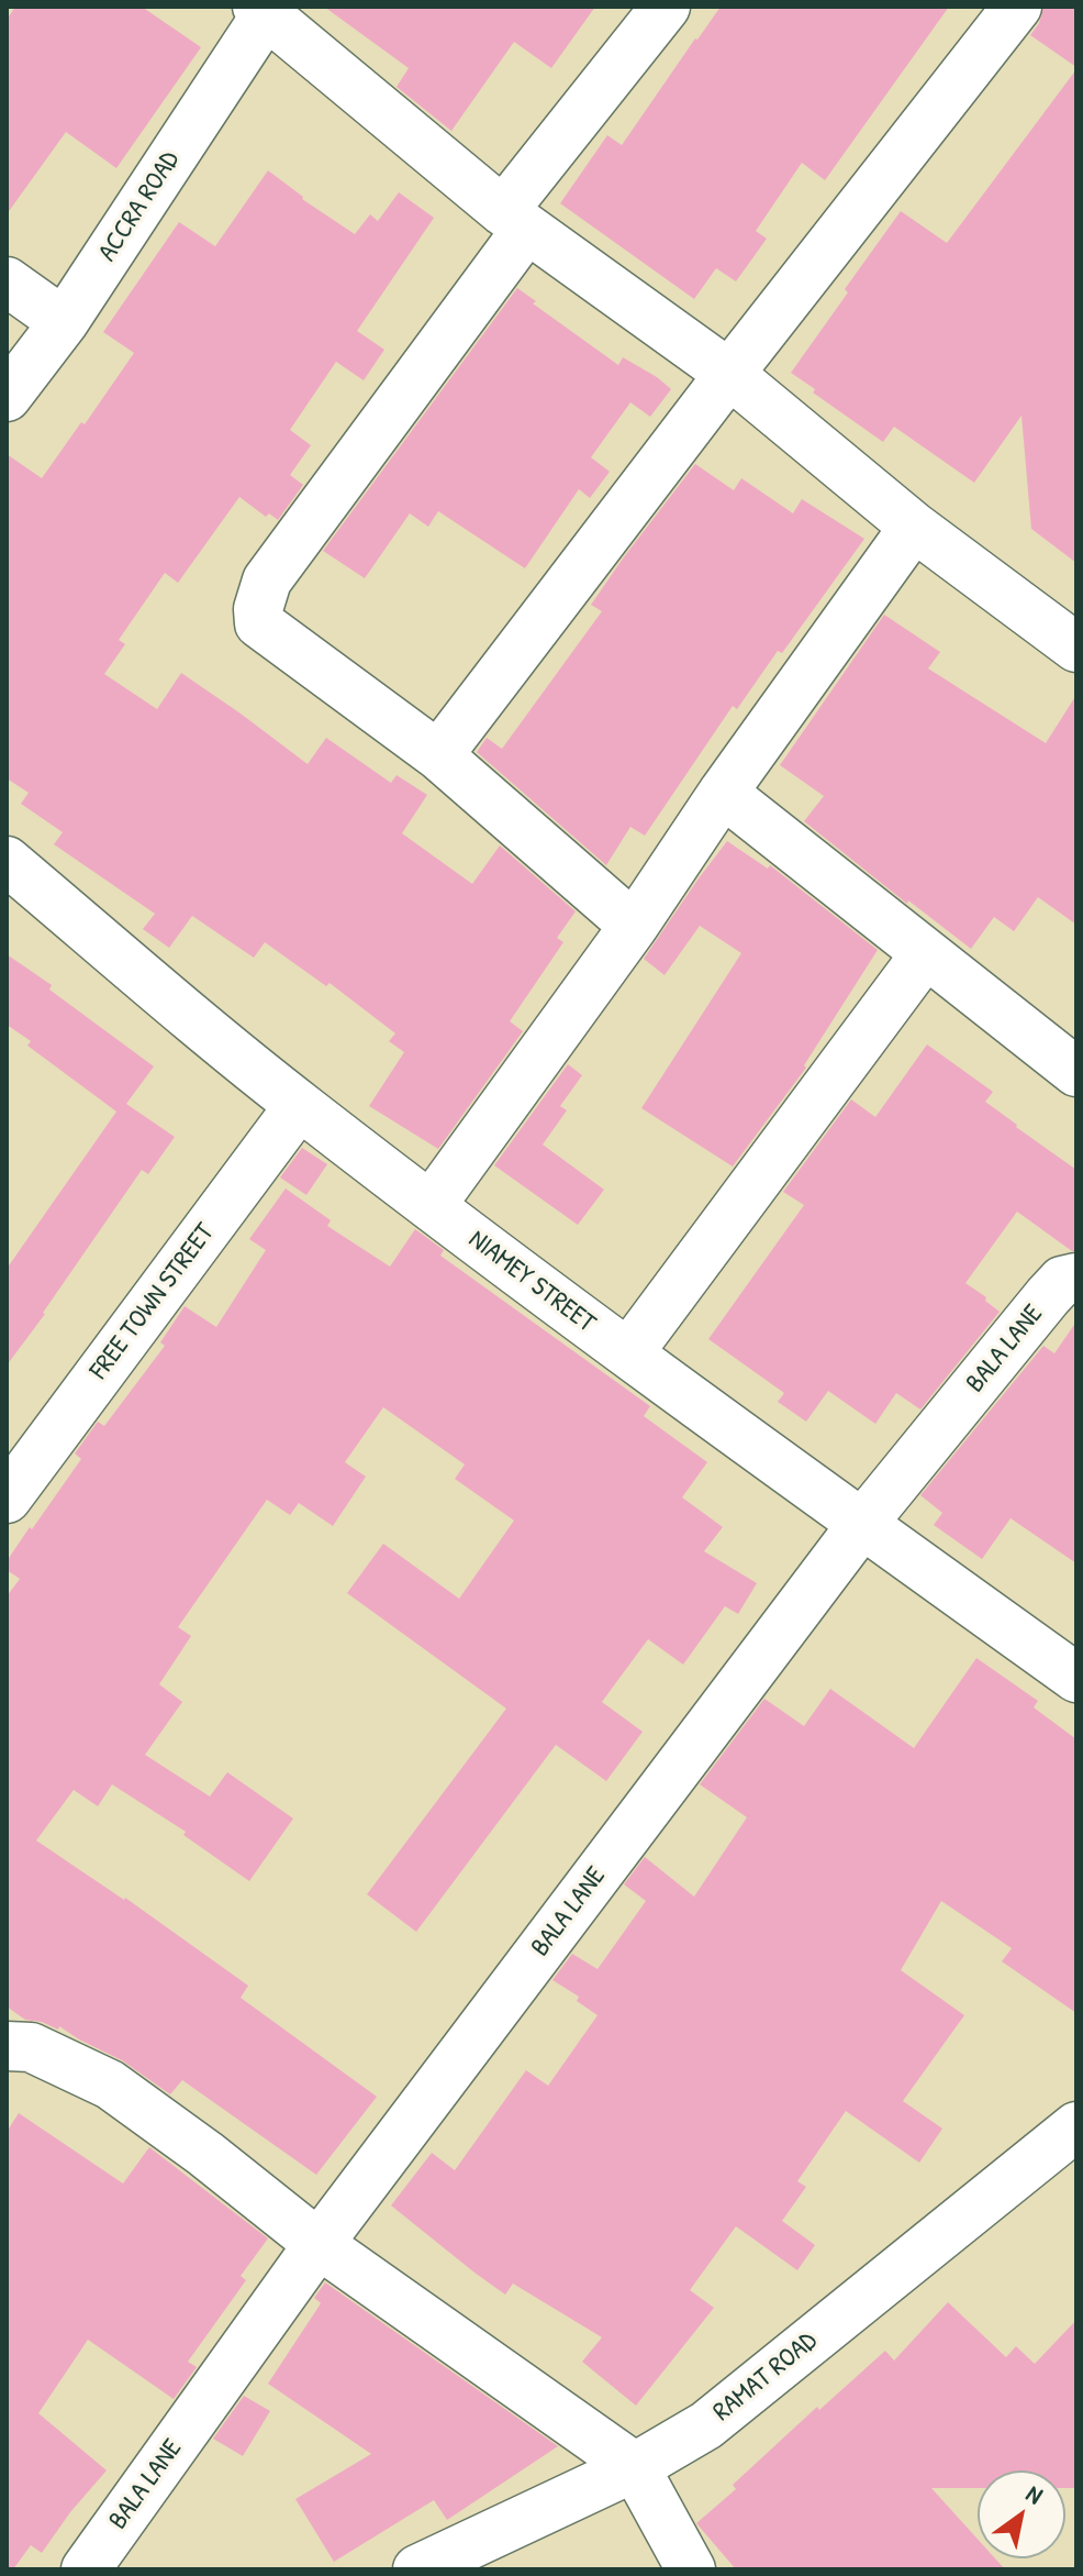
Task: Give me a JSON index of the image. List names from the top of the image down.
{
  "streets": {
    "street": [
      "ACCRA ROAD",
      "NIAMEY STREET",
      "FREE TOWN STREET",
      "BALA LANE",
      "RAMAT ROAD"
    ]
  },
  "crossings": [
    ["NIAMEY STREET", "FREE TOWN STREET"],
    ["NIAMEY STREET", "BALA LANE"]
  ],
  "north": "top right"
}
